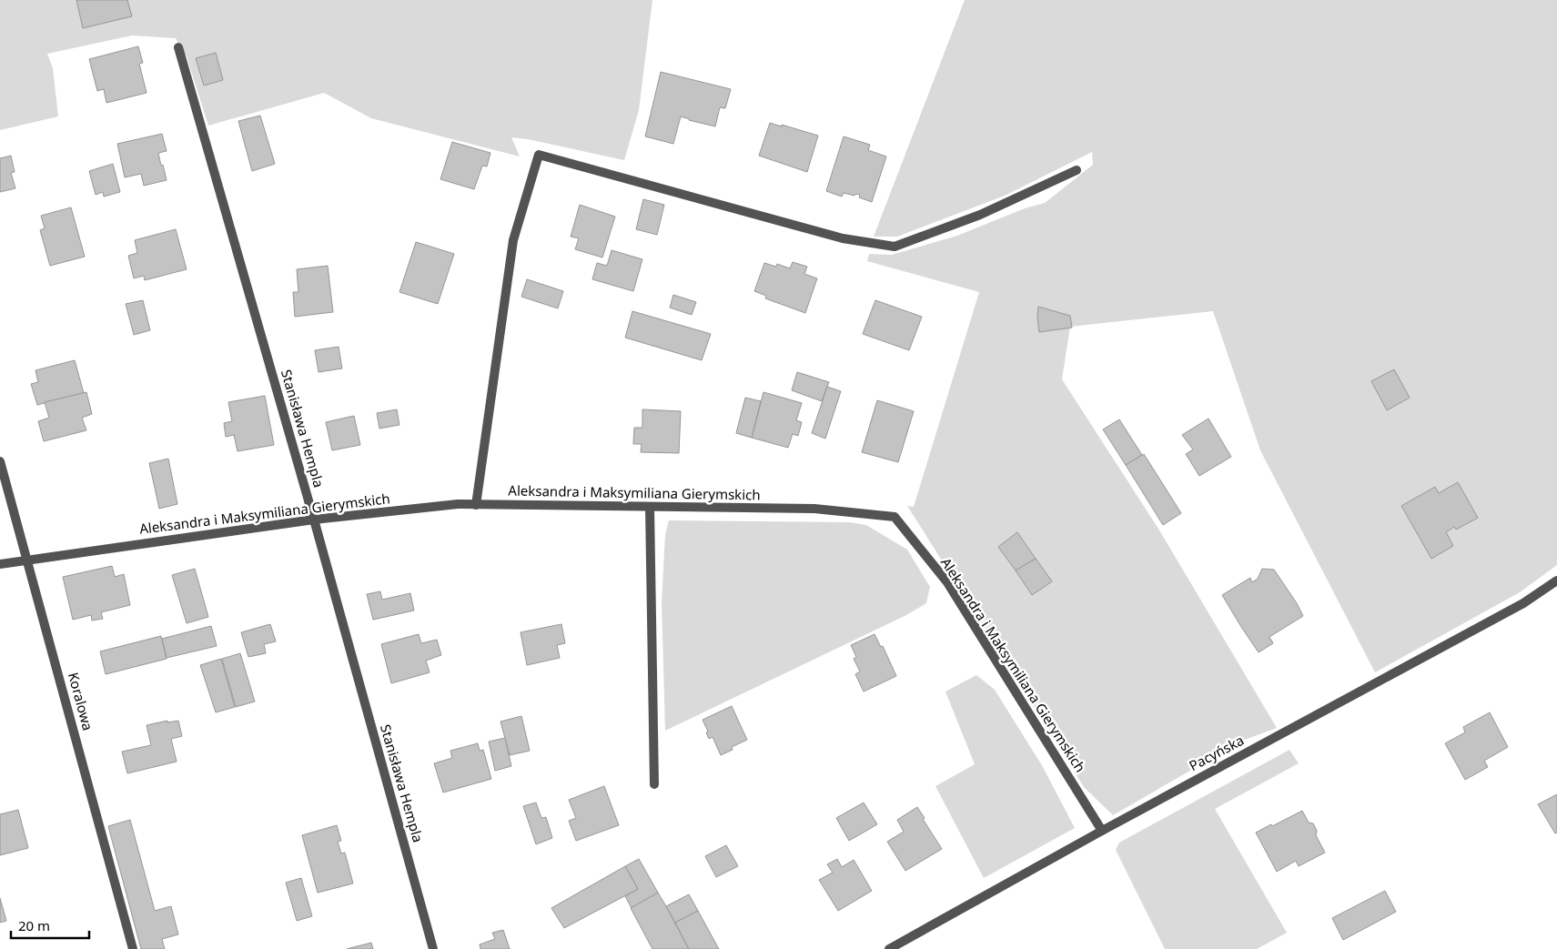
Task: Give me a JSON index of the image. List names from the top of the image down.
{
  "streets": {
    "street": [
      "Stanisława Hempla",
      "Aleksandra i Maksymiliana Gierymskich",
      "Koralowa",
      "Pacyńska"
    ]
  },
  "crossings": [
    ["Stanisława Hempla", "Aleksandra i Maksymiliana Gierymskich"],
    ["Aleksandra i Maksymiliana Gierymskich", "Koralowa"],
    ["Aleksandra i Maksymiliana Gierymskich", "Pacyńska"]
  ],
  "scale_bar": "20 m"
}
